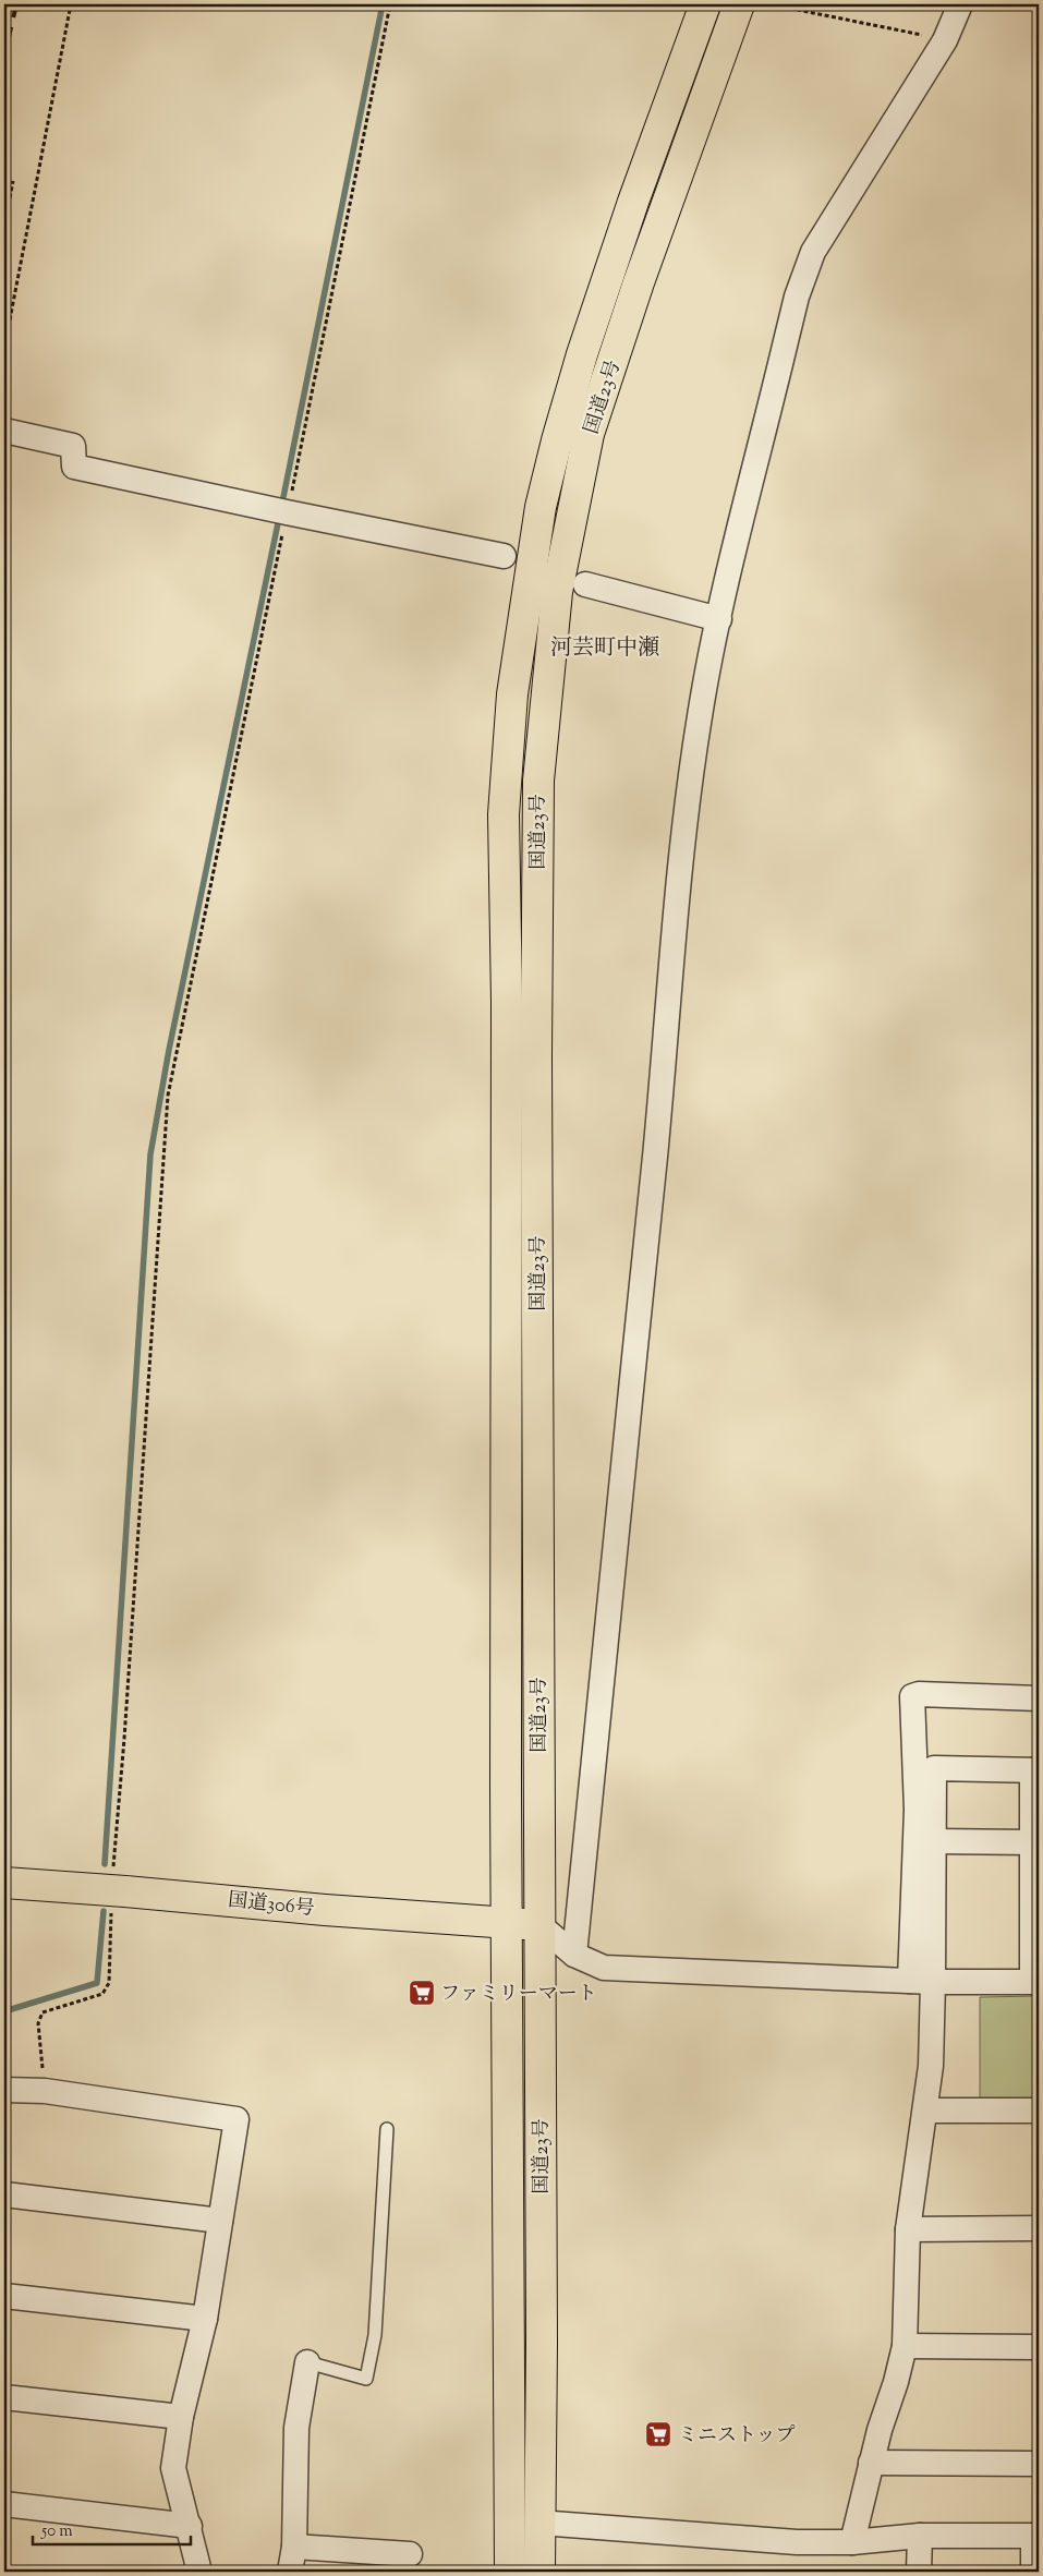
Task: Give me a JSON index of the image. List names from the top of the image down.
{
  "streets": {
    "highway": ["国道23号", "国道306号"]
  },
  "crossings": [
    ["国道23号", "国道306号"]
  ],
  "districts": ["河芸町中瀬"],
  "places": {
    "supermarket": ["ファミリーマート", "ミニストップ"]
  },
  "scale_bar": "50 m"
}
